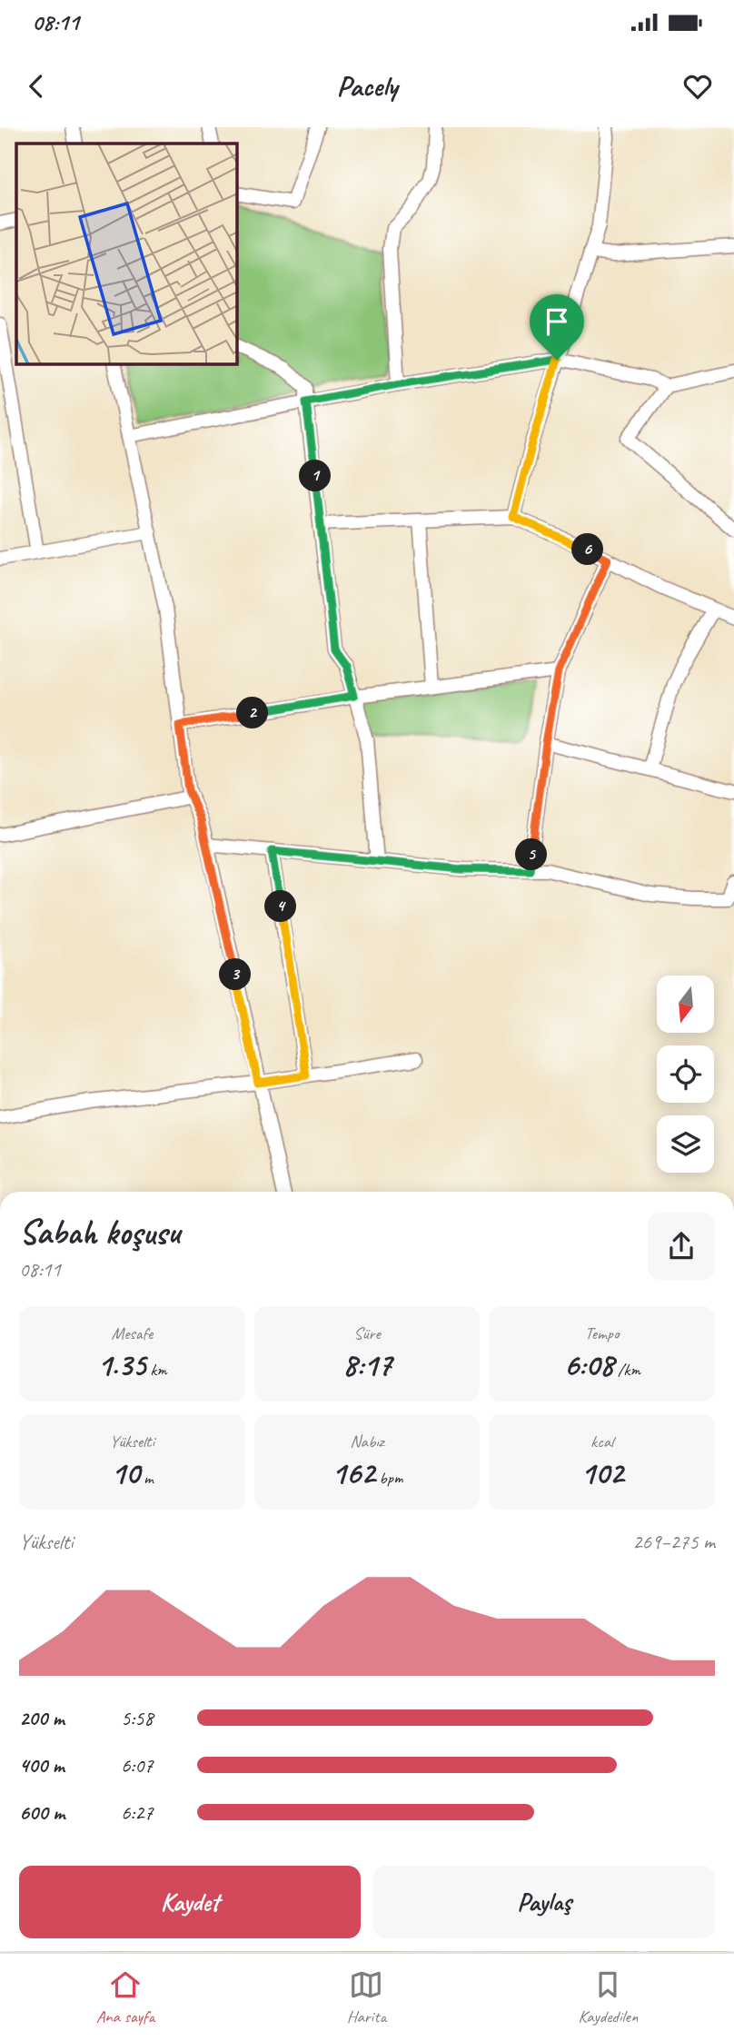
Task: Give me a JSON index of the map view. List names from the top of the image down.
{
  "north": "bottom",
  "page": {
    "status": "08:11",
    "header": "Pacely",
    "pins": [
      "1",
      "6",
      "2",
      "5",
      "4",
      "3"
    ],
    "heading": ["Sabah koşusu", "08:11"],
    "stats": [
      ["Mesafe", "1.35 km"],
      ["Süre", "8:17"],
      ["Tempo", "6:08 /km"],
      ["Yükselti", "10 m"],
      ["Nabız", "162 bpm"],
      ["kcal", "102"]
    ],
    "chart": ["Yükselti", "269–275 m"],
    "list": [
      {
        "name": "200 m",
        "note": "5:58"
      },
      {
        "name": "400 m",
        "note": "6:07"
      },
      {
        "name": "600 m",
        "note": "6:27"
      }
    ],
    "buttons": ["Kaydet", "Paylaş"],
    "tabs": ["Ana sayfa", "Harita", "Kaydedilen"]
  }
}
